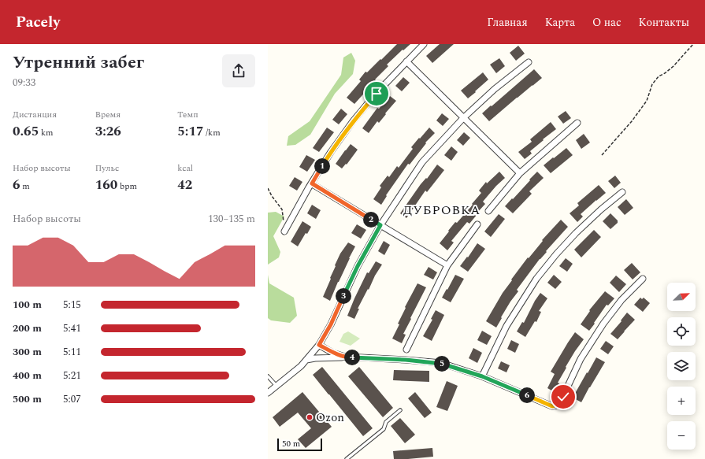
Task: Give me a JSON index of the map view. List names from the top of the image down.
{
  "districts": ["ДУБРОВКА"],
  "places": ["Ozon"],
  "scale_bar": "50 m",
  "north": "top right",
  "page": {
    "header": "Pacely",
    "nav": [
      "Главная",
      "Карта",
      "О нас",
      "Контакты"
    ],
    "heading": ["Утренний забег", "09:33"],
    "stats": [
      ["Дистанция", "0.65 km"],
      ["Время", "3:26"],
      ["Темп", "5:17 /km"],
      ["Набор высоты", "6 m"],
      ["Пульс", "160 bpm"],
      ["kcal", "42"]
    ],
    "pins": [
      "1",
      "2",
      "3",
      "4",
      "5",
      "6"
    ],
    "chart": ["Набор высоты", "130–135 m"],
    "map_buttons": ["+", "−"],
    "list": [
      {
        "name": "100 m",
        "note": "5:15"
      },
      {
        "name": "200 m",
        "note": "5:41"
      },
      {
        "name": "300 m",
        "note": "5:11"
      },
      {
        "name": "400 m",
        "note": "5:21"
      },
      {
        "name": "500 m",
        "note": "5:07"
      }
    ],
    "scale": "50 m"
  }
}
